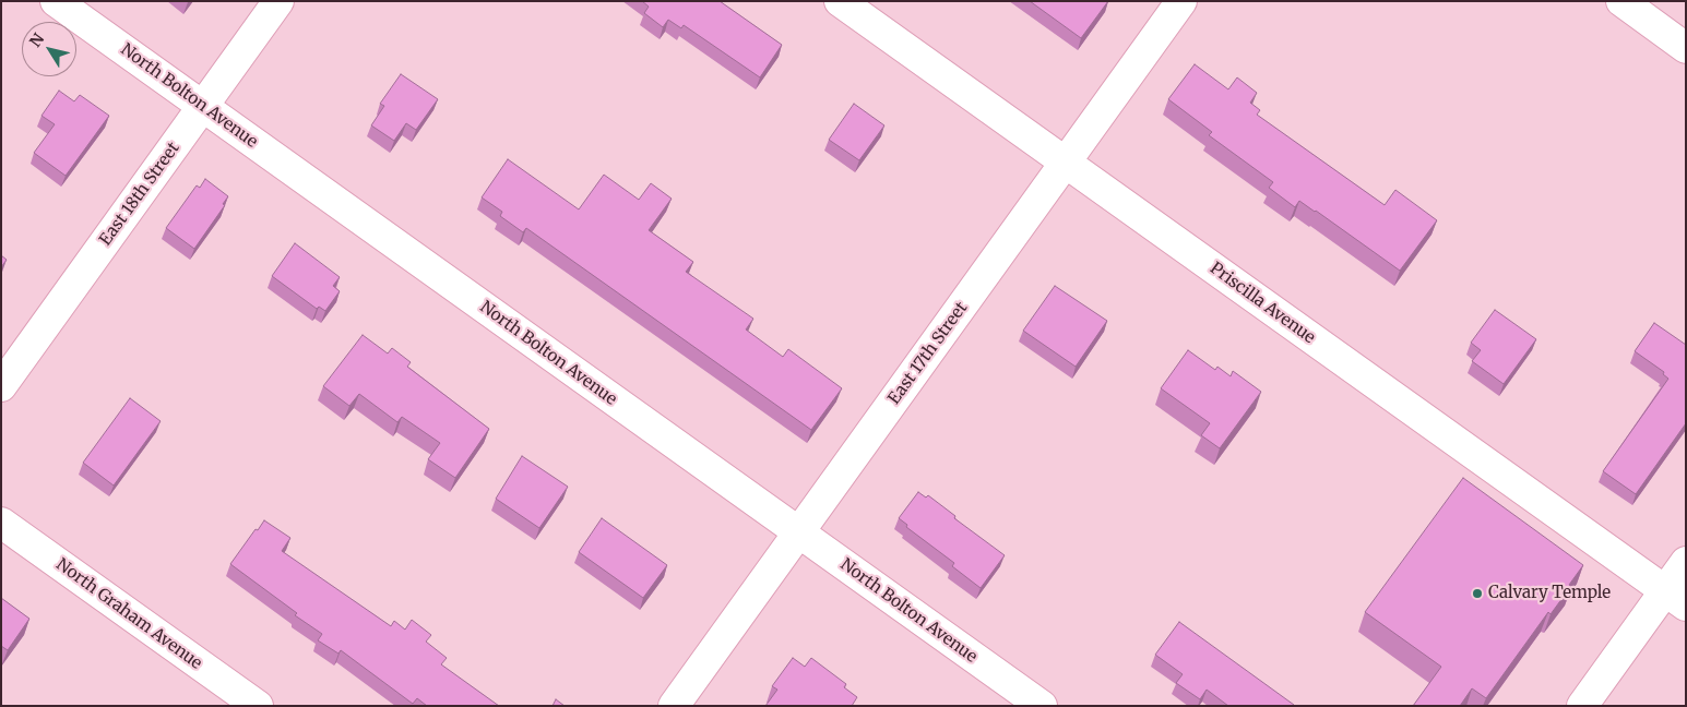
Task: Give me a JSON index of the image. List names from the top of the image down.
{
  "streets": {
    "street": [
      "North Bolton Avenue",
      "East 18th Street",
      "Priscilla Avenue",
      "East 17th Street",
      "North Graham Avenue"
    ]
  },
  "crossings": [
    ["North Bolton Avenue", "East 18th Street"],
    ["North Bolton Avenue", "East 17th Street"],
    ["Priscilla Avenue", "East 17th Street"]
  ],
  "places": ["Calvary Temple"],
  "north": "top left"
}
